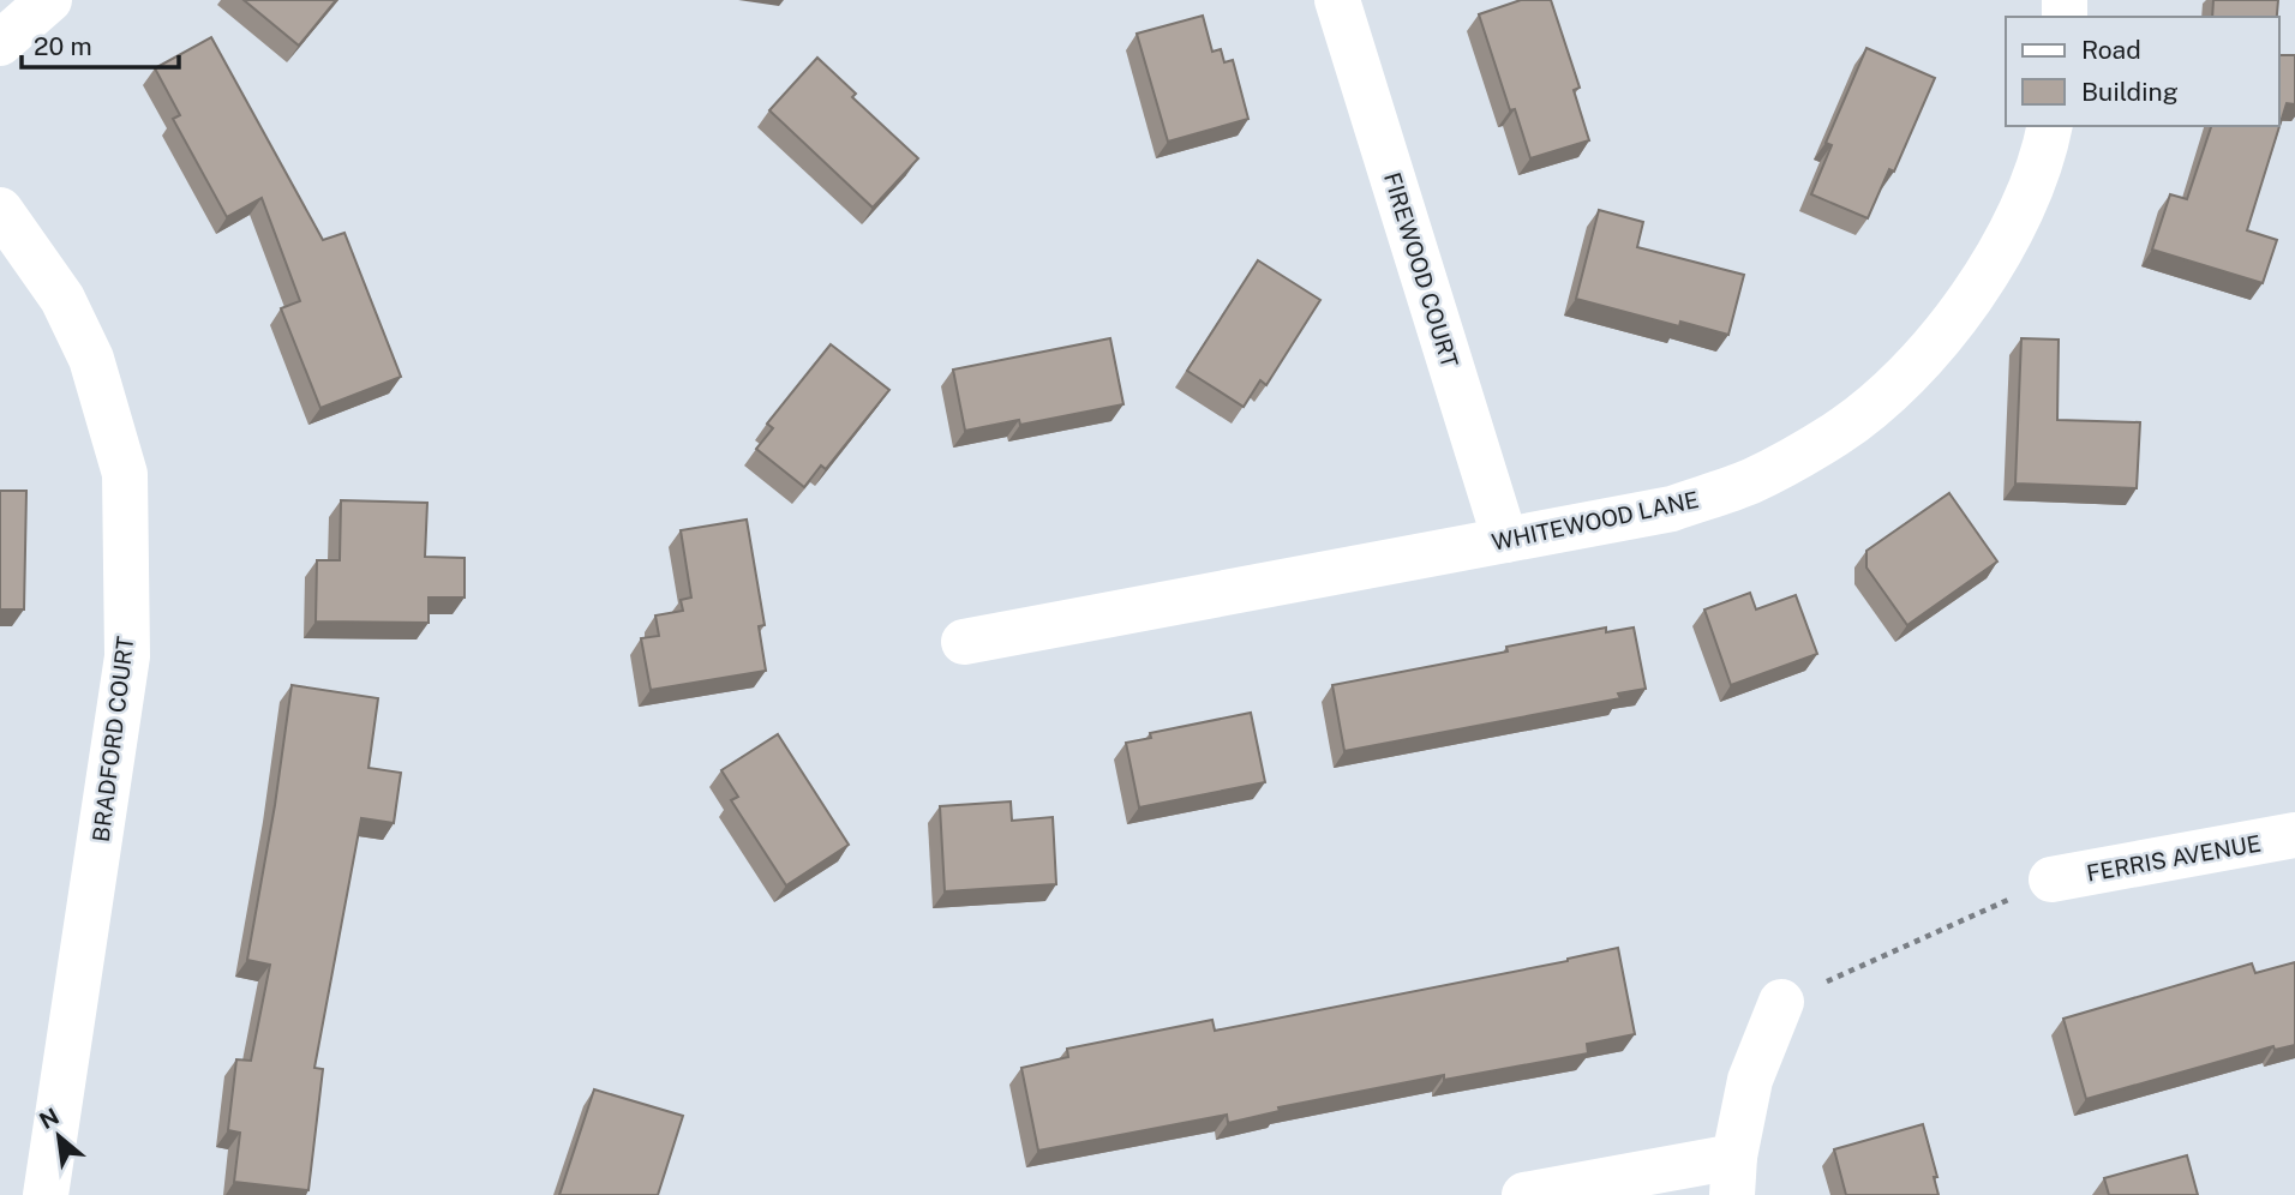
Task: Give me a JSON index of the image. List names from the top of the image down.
{
  "streets": {
    "street": [
      "FIREWOOD COURT",
      "WHITEWOOD LANE",
      "BRADFORD COURT",
      "FERRIS AVENUE"
    ]
  },
  "crossings": [
    ["FIREWOOD COURT", "WHITEWOOD LANE"]
  ],
  "legend": ["Road", "Building"],
  "scale_bar": "20 m",
  "north": "top left"
}
